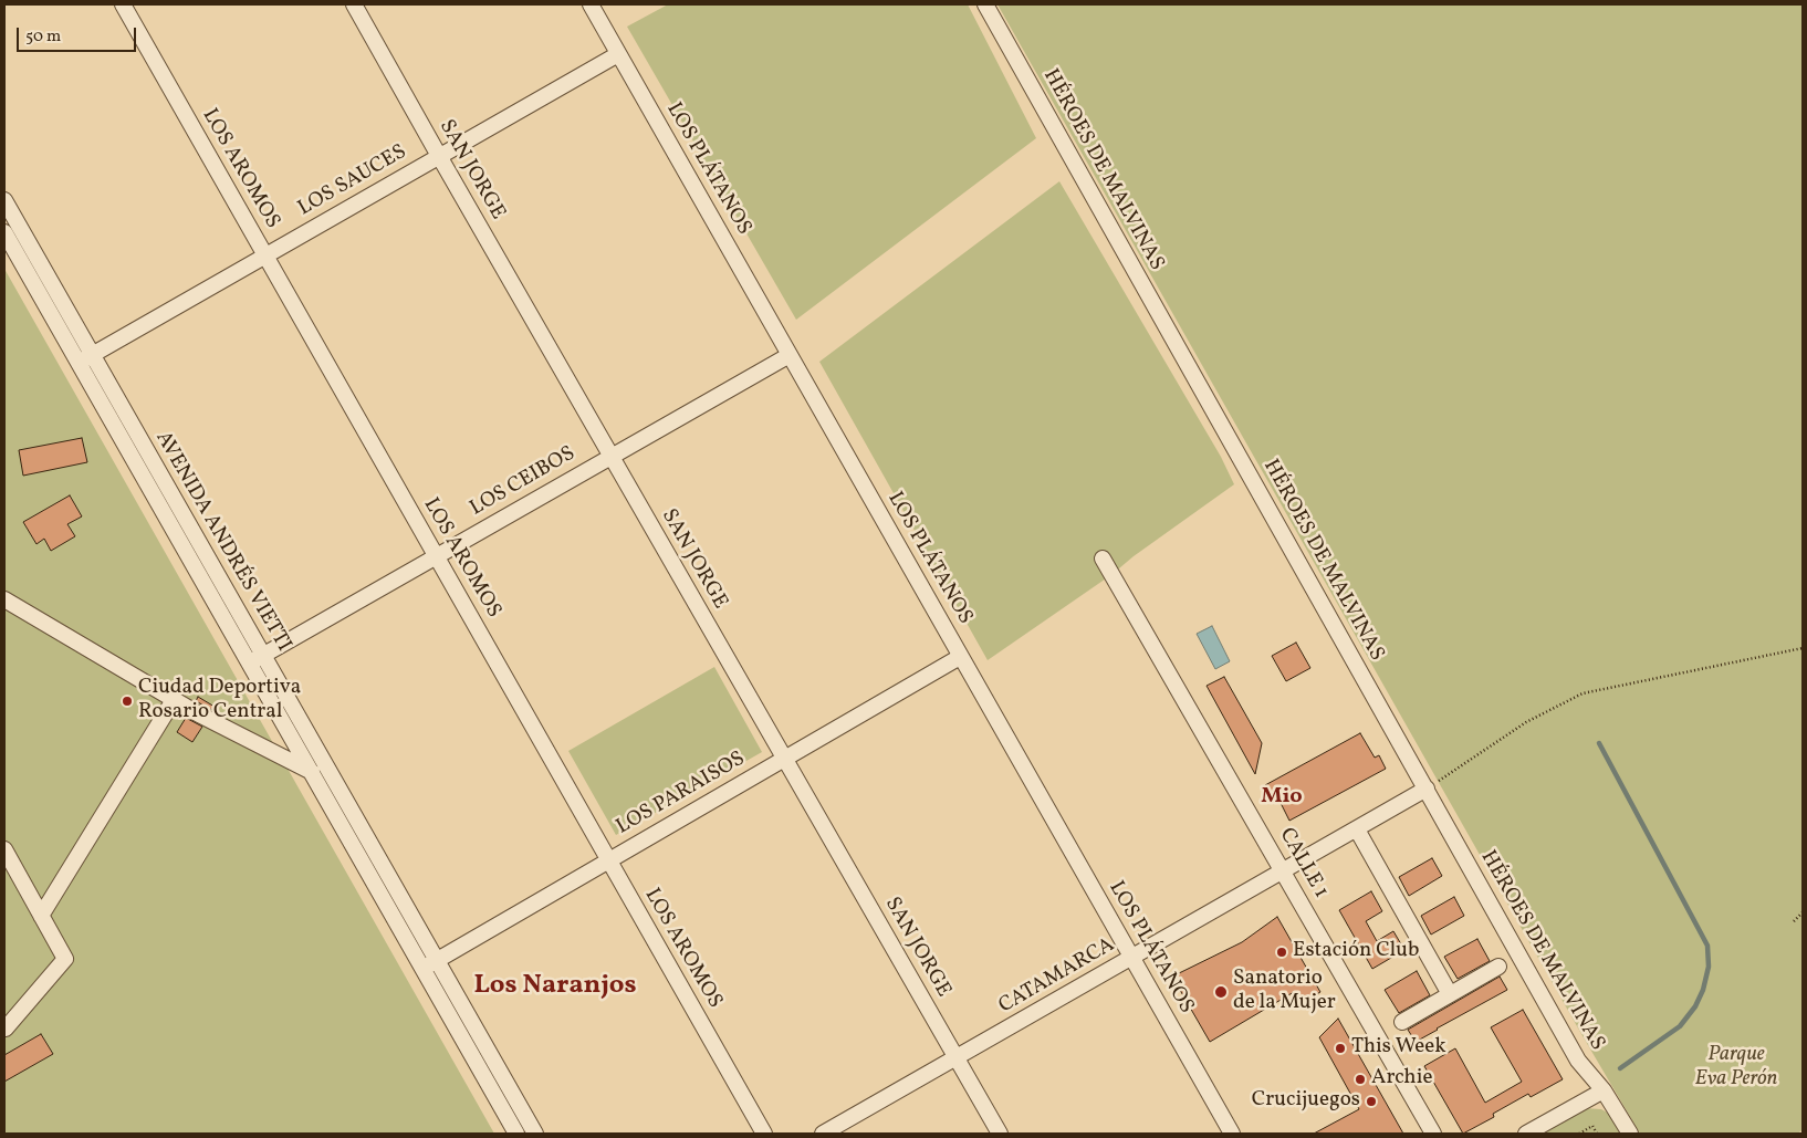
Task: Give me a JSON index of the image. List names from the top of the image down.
{
  "streets": {
    "street": [
      "LOS AROMOS",
      "LOS PLÁTANOS",
      "SAN JORGE",
      "HÉROES DE MALVINAS",
      "LOS SAUCES",
      "LOS CEIBOS",
      "AVENIDA ANDRÉS VIETTI",
      "LOS PARAISOS",
      "CALLE 1",
      "CATAMARCA"
    ]
  },
  "crossings": [
    ["LOS AROMOS", "LOS SAUCES"],
    ["LOS AROMOS", "LOS CEIBOS"],
    ["LOS AROMOS", "LOS PARAISOS"],
    ["LOS PLÁTANOS", "LOS SAUCES"],
    ["LOS PLÁTANOS", "LOS CEIBOS"],
    ["LOS PLÁTANOS", "LOS PARAISOS"],
    ["LOS PLÁTANOS", "CATAMARCA"],
    ["SAN JORGE", "LOS SAUCES"],
    ["SAN JORGE", "LOS CEIBOS"],
    ["SAN JORGE", "LOS PARAISOS"],
    ["SAN JORGE", "CATAMARCA"],
    ["HÉROES DE MALVINAS", "CATAMARCA"],
    ["LOS SAUCES", "AVENIDA ANDRÉS VIETTI"],
    ["LOS CEIBOS", "AVENIDA ANDRÉS VIETTI"],
    ["AVENIDA ANDRÉS VIETTI", "LOS PARAISOS"],
    ["CALLE 1", "CATAMARCA"]
  ],
  "districts": ["Mio", "Los Naranjos"],
  "parks": ["Parque Eva Perón"],
  "places": [
    "Ciudad Deportiva Rosario Central",
    "Estación Club",
    "Sanatorio de la Mujer",
    "This Week",
    "Archie",
    "Crucijuegos"
  ],
  "scale_bar": "50 m"
}
